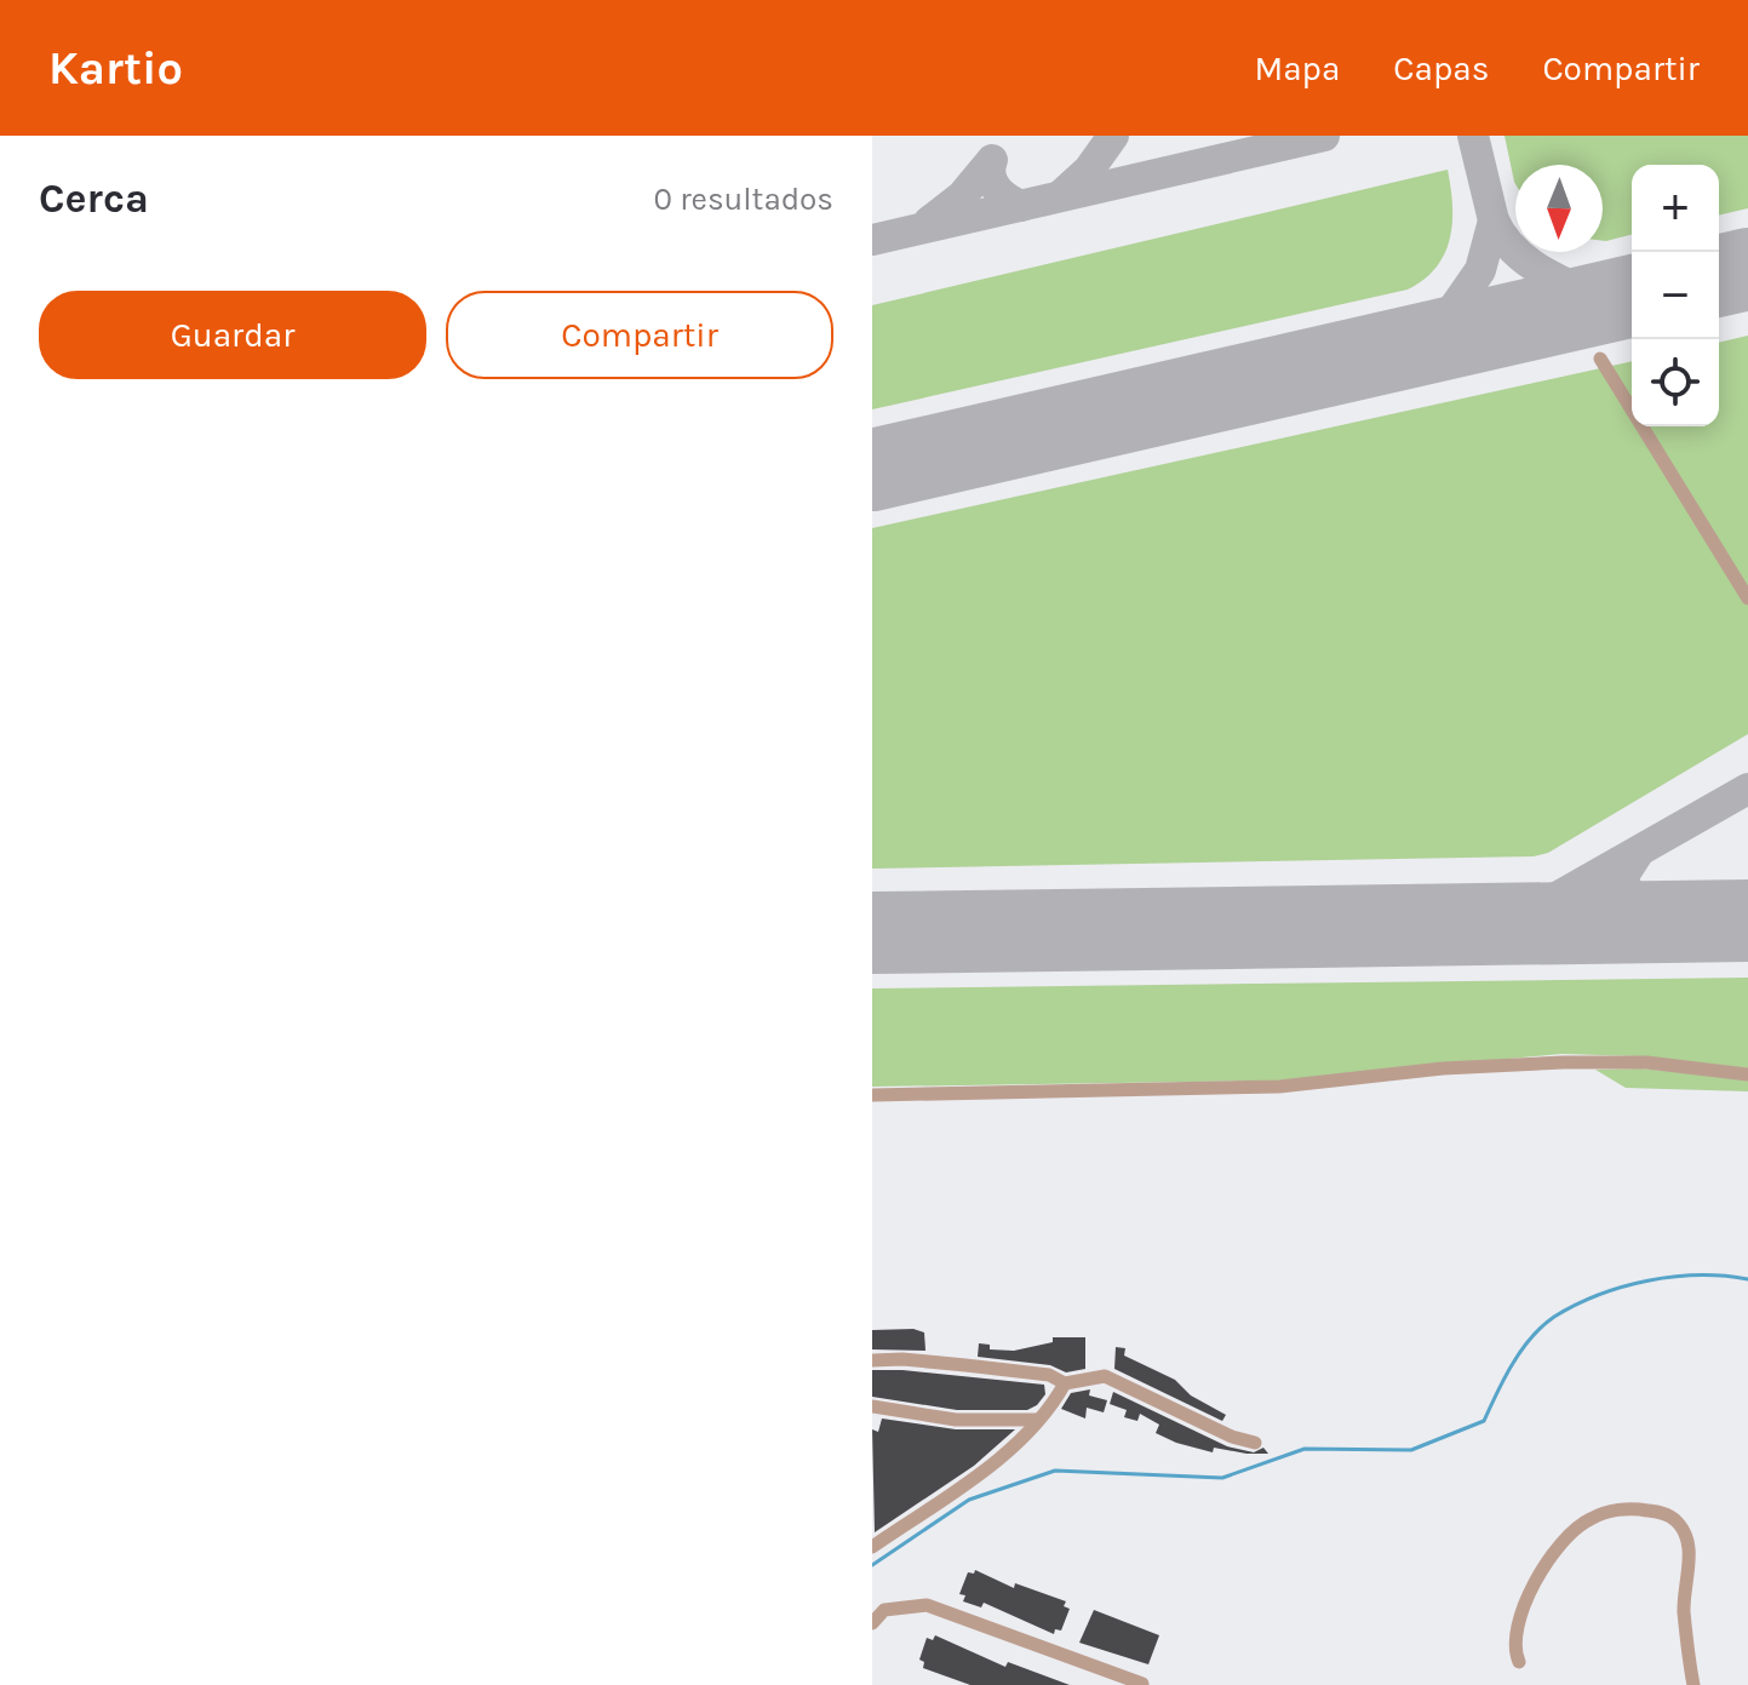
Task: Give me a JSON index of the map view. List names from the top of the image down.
{
  "north": "bottom",
  "page": {
    "header": "Kartio",
    "nav": ["Mapa", "Capas", "Compartir"],
    "heading": ["Cerca", "0 resultados"],
    "map_buttons": ["+", "−"],
    "buttons": ["Guardar", "Compartir"]
  }
}
